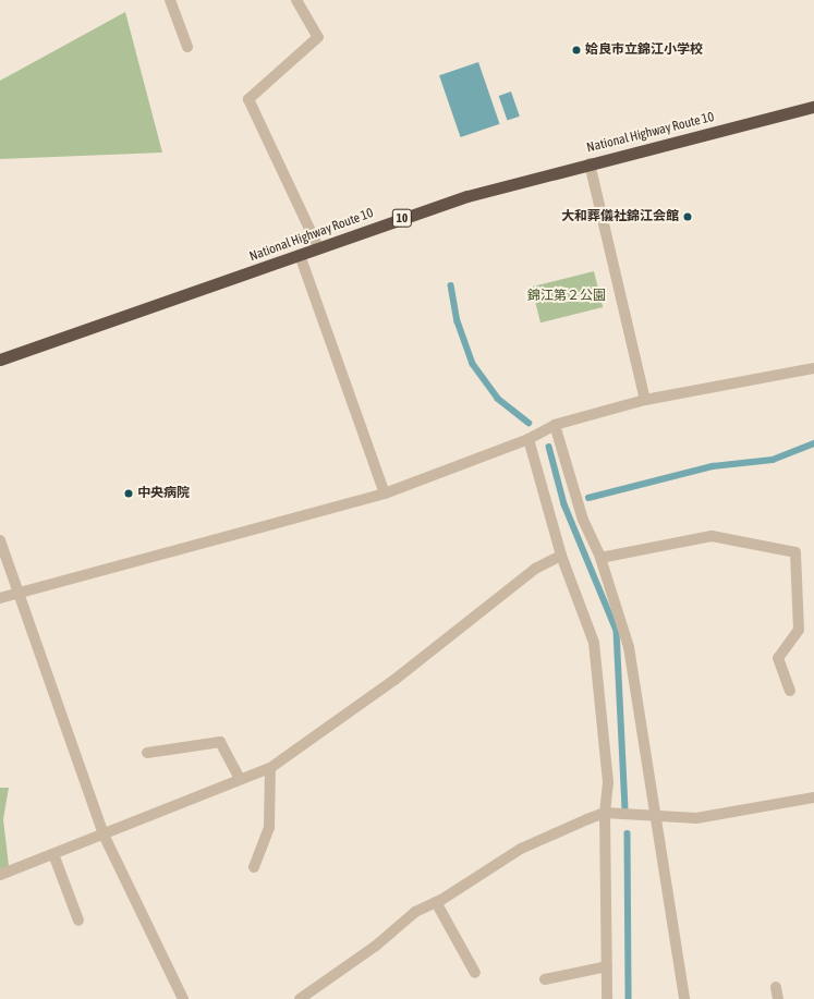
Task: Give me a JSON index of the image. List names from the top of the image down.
{
  "streets": {
    "highway": ["National Highway Route 10", "10"]
  },
  "parks": ["錦江第２公園"],
  "places": ["姶良市立錦江小学校", "大和葬儀社錦江会館", "中央病院"]
}
